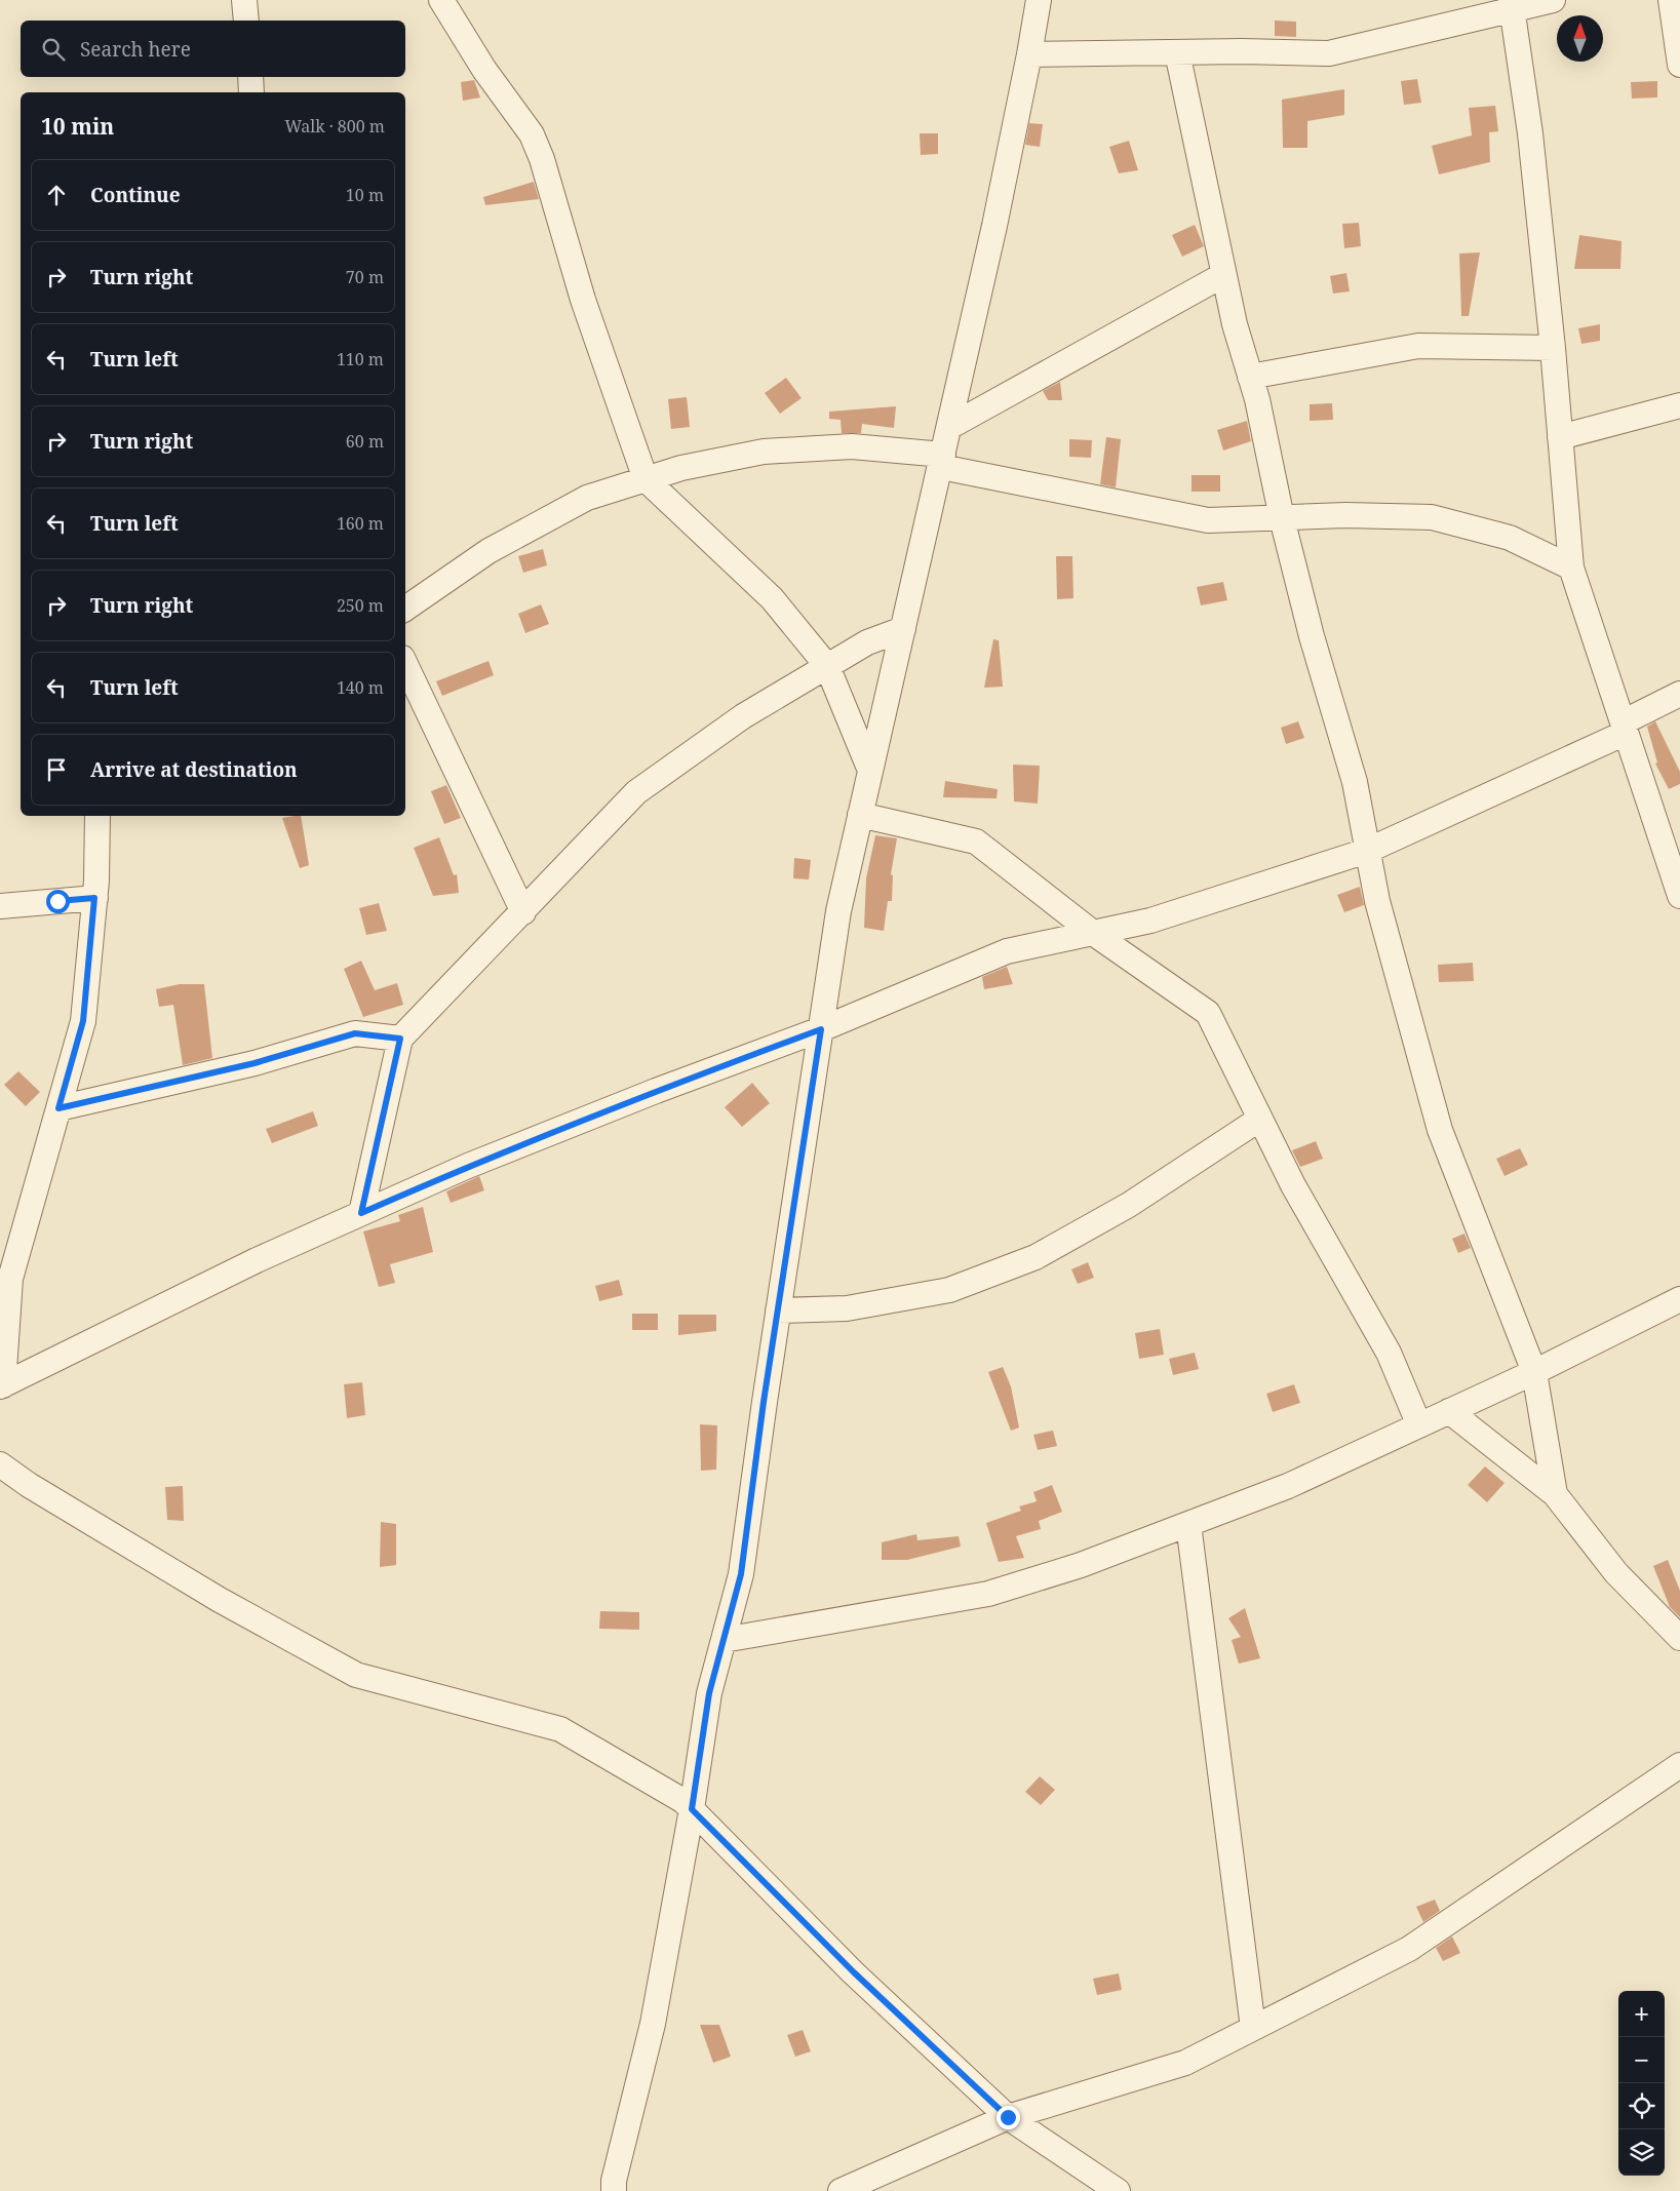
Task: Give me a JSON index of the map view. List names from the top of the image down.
{
  "north": "top",
  "page": {
    "search": "Search here",
    "heading": ["10 min", "Walk · 800 m"],
    "list": [
      ["Continue", "10 m"],
      ["Turn right", "70 m"],
      ["Turn left", "110 m"],
      ["Turn right", "60 m"],
      ["Turn left", "160 m"],
      ["Turn right", "250 m"],
      ["Turn left", "140 m"],
      "Arrive at destination"
    ],
    "map_buttons": ["+", "−"]
  }
}
